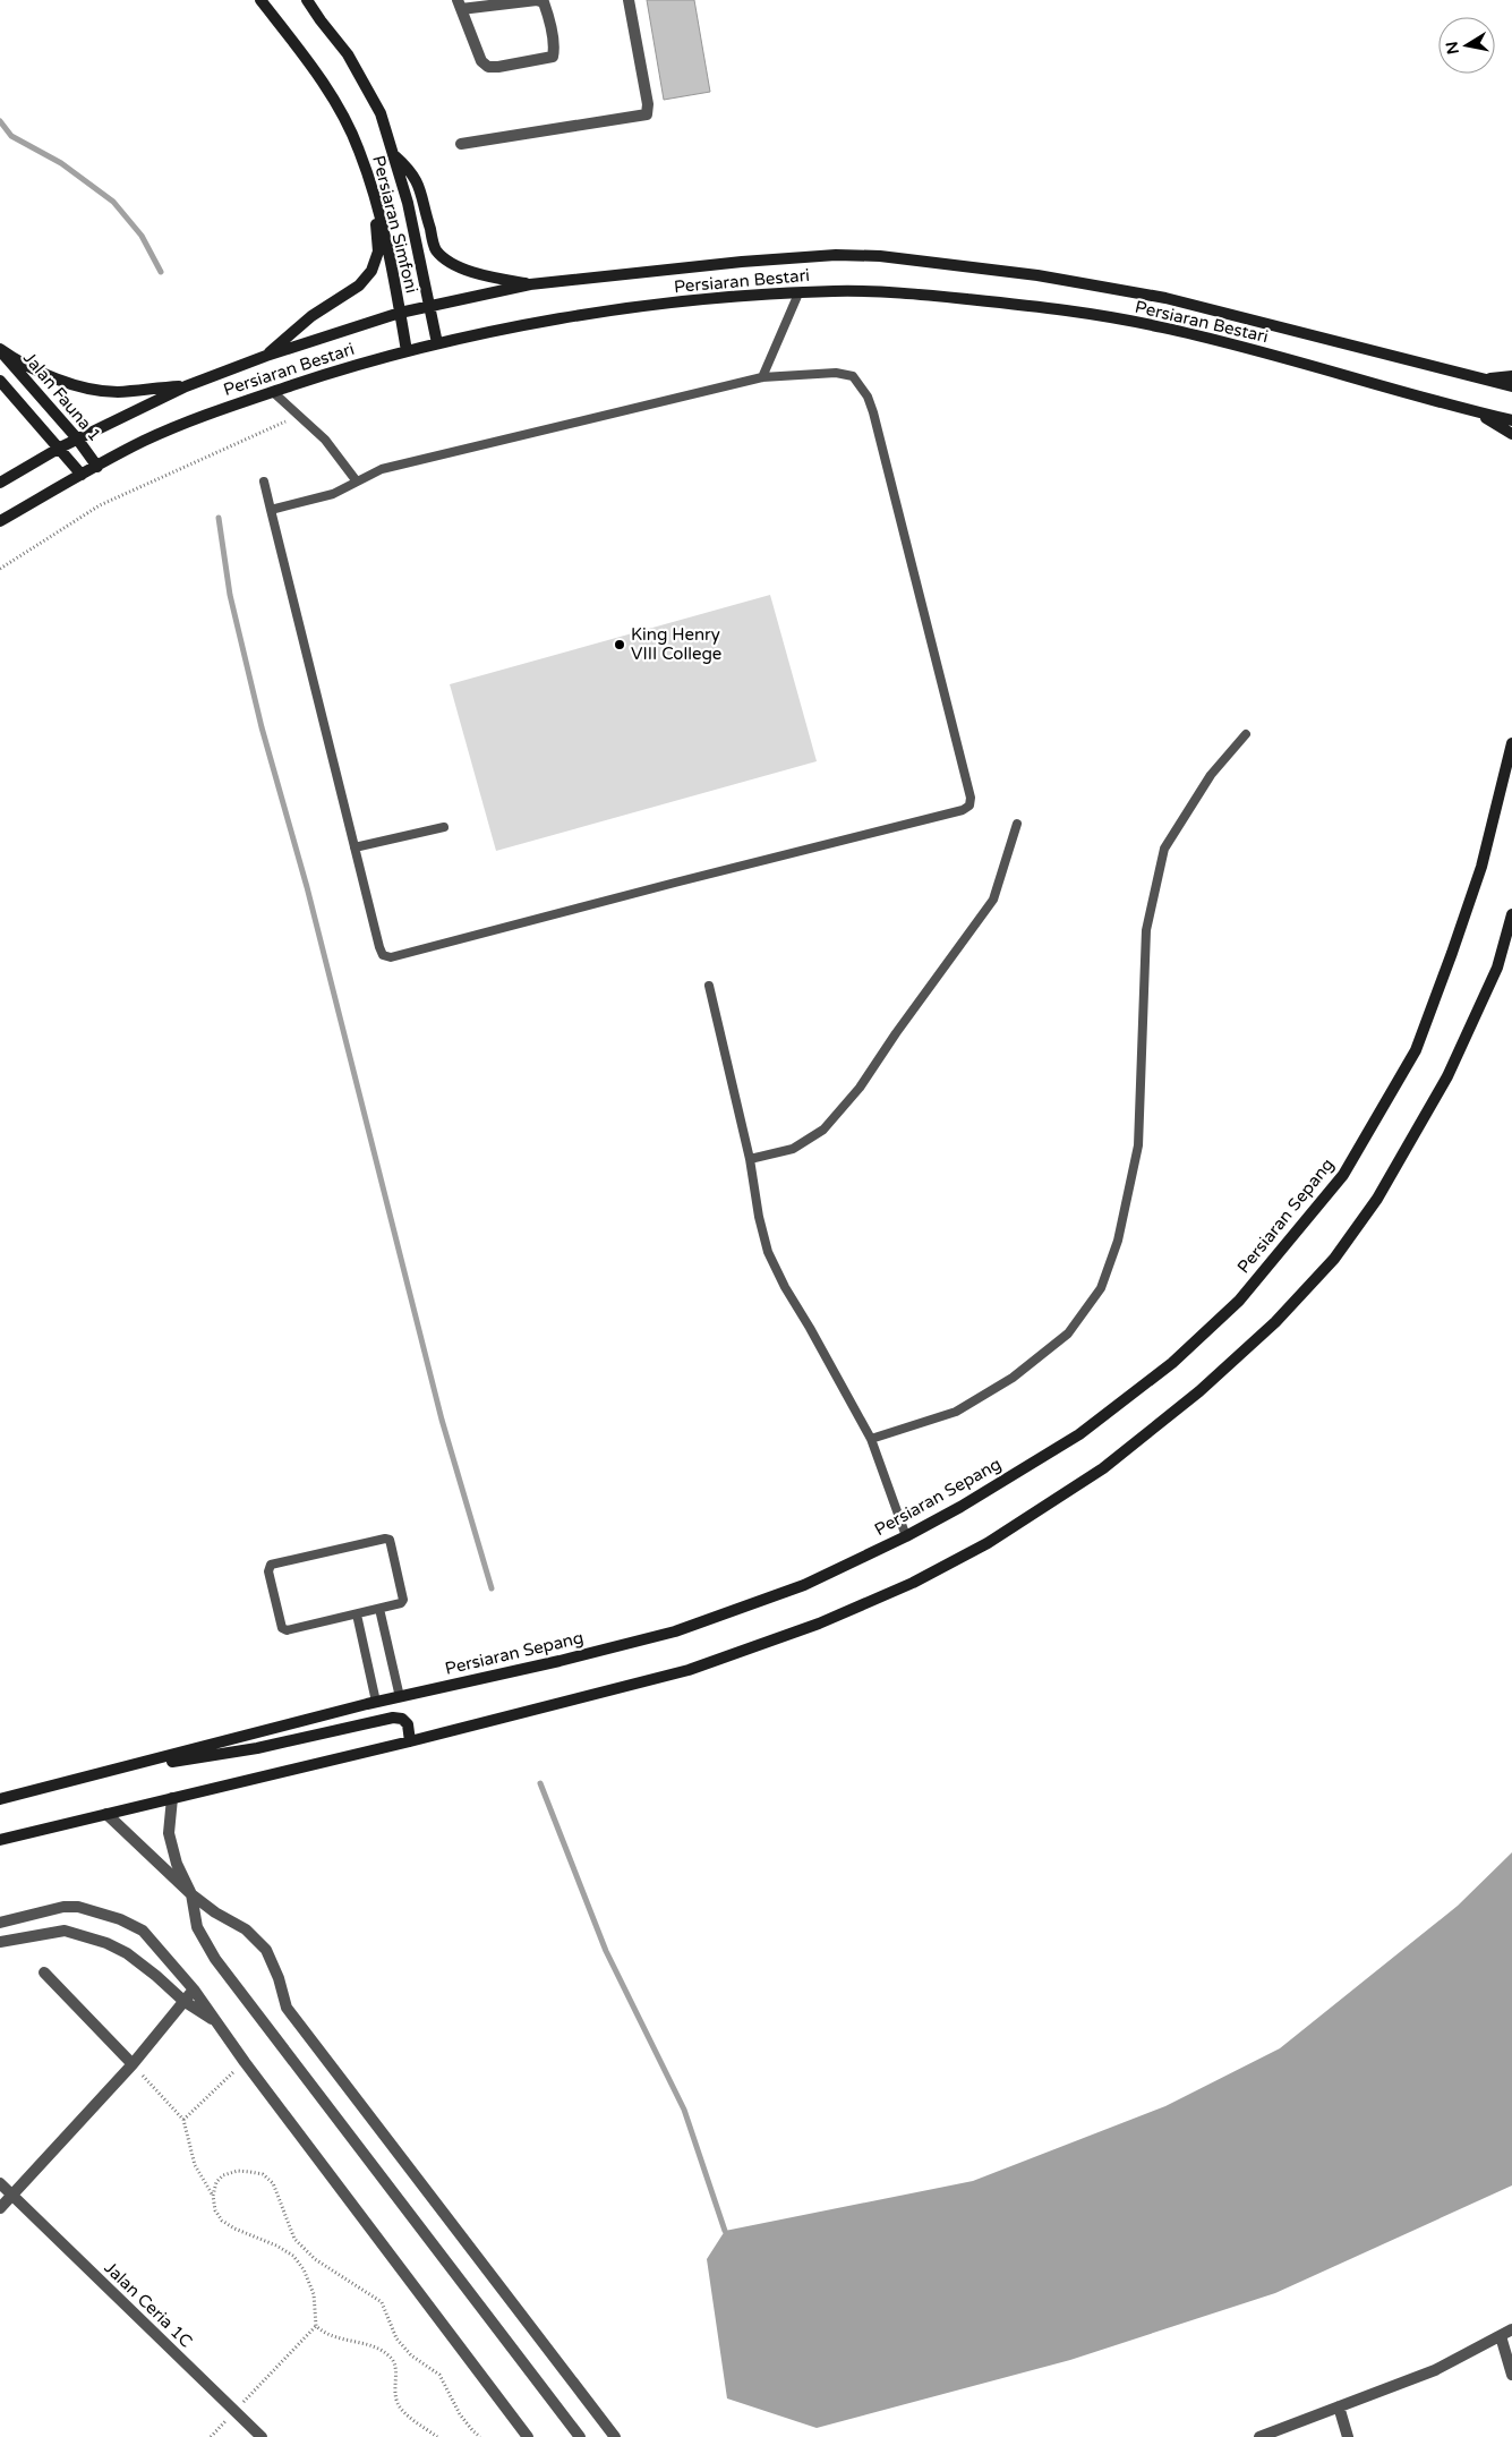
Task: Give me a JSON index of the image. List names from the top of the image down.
{
  "streets": {
    "street": [
      "Persiaran Simfoni",
      "Persiaran Bestari",
      "Jalan Fauna 1",
      "Persiaran Sepang",
      "Jalan Ceria 1C"
    ]
  },
  "crossings": [
    ["Persiaran Simfoni", "Persiaran Bestari"],
    ["Persiaran Bestari", "Jalan Fauna 1"]
  ],
  "places": ["King Henry VIII College"],
  "north": "left"
}
